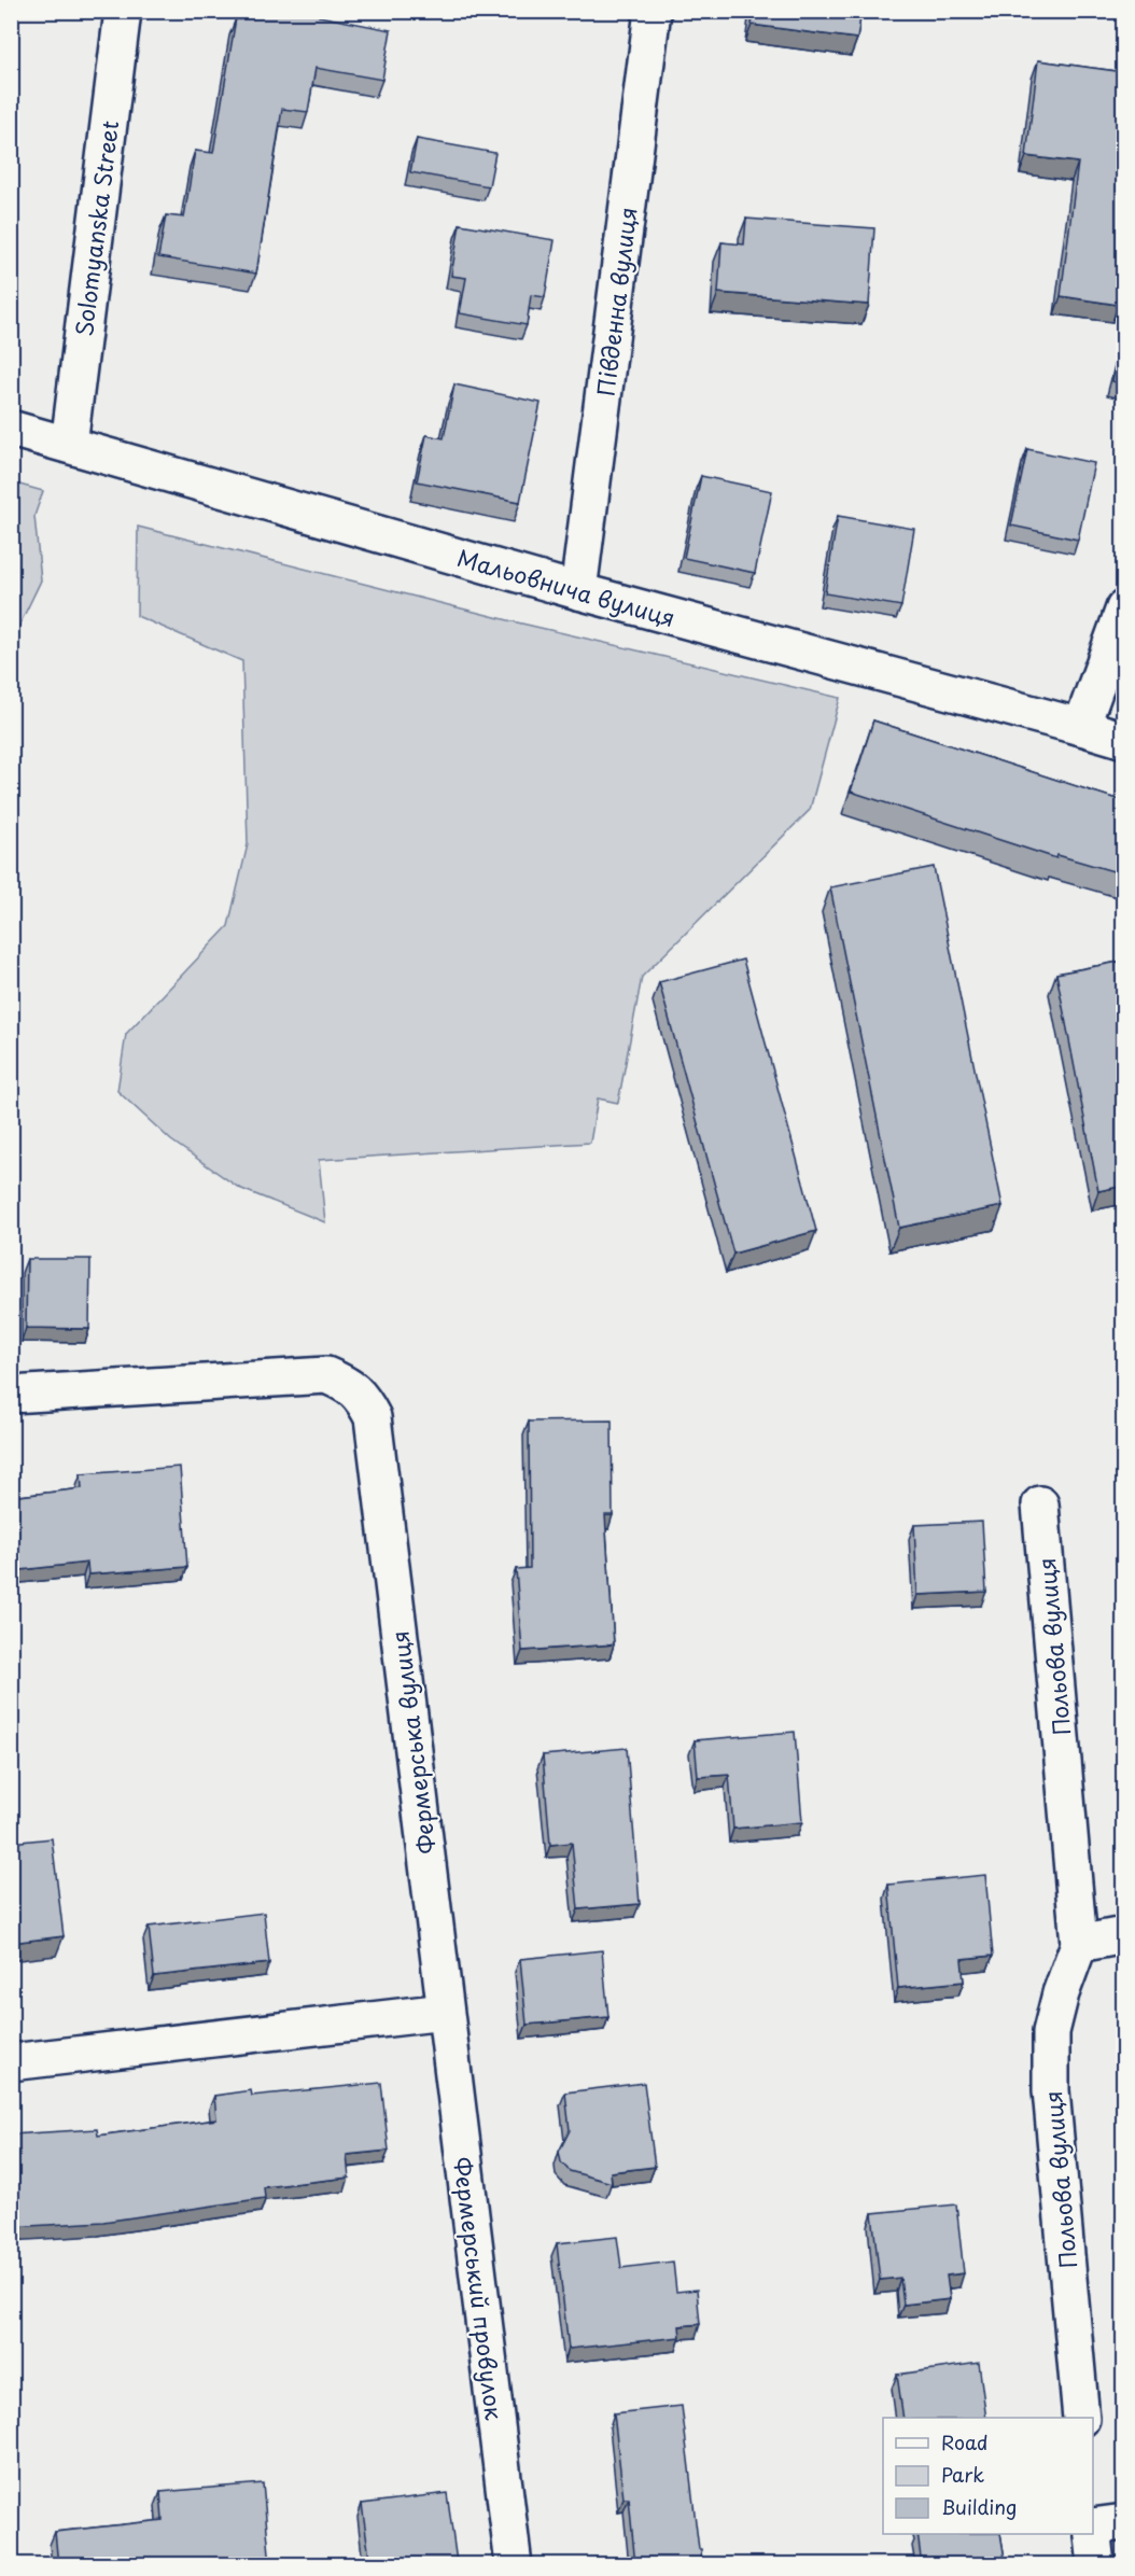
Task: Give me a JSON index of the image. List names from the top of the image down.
{
  "streets": {
    "street": [
      "Solomyanska Street",
      "Південна вулиця",
      "Мальовнича вулиця",
      "Польова вулиця",
      "Фермерська вулиця",
      "Фермерський провулок"
    ]
  },
  "crossings": [
    ["Solomyanska Street", "Мальовнича вулиця"],
    ["Південна вулиця", "Мальовнича вулиця"],
    ["Фермерська вулиця", "Фермерський провулок"]
  ],
  "legend": ["Road", "Park", "Building"]
}
